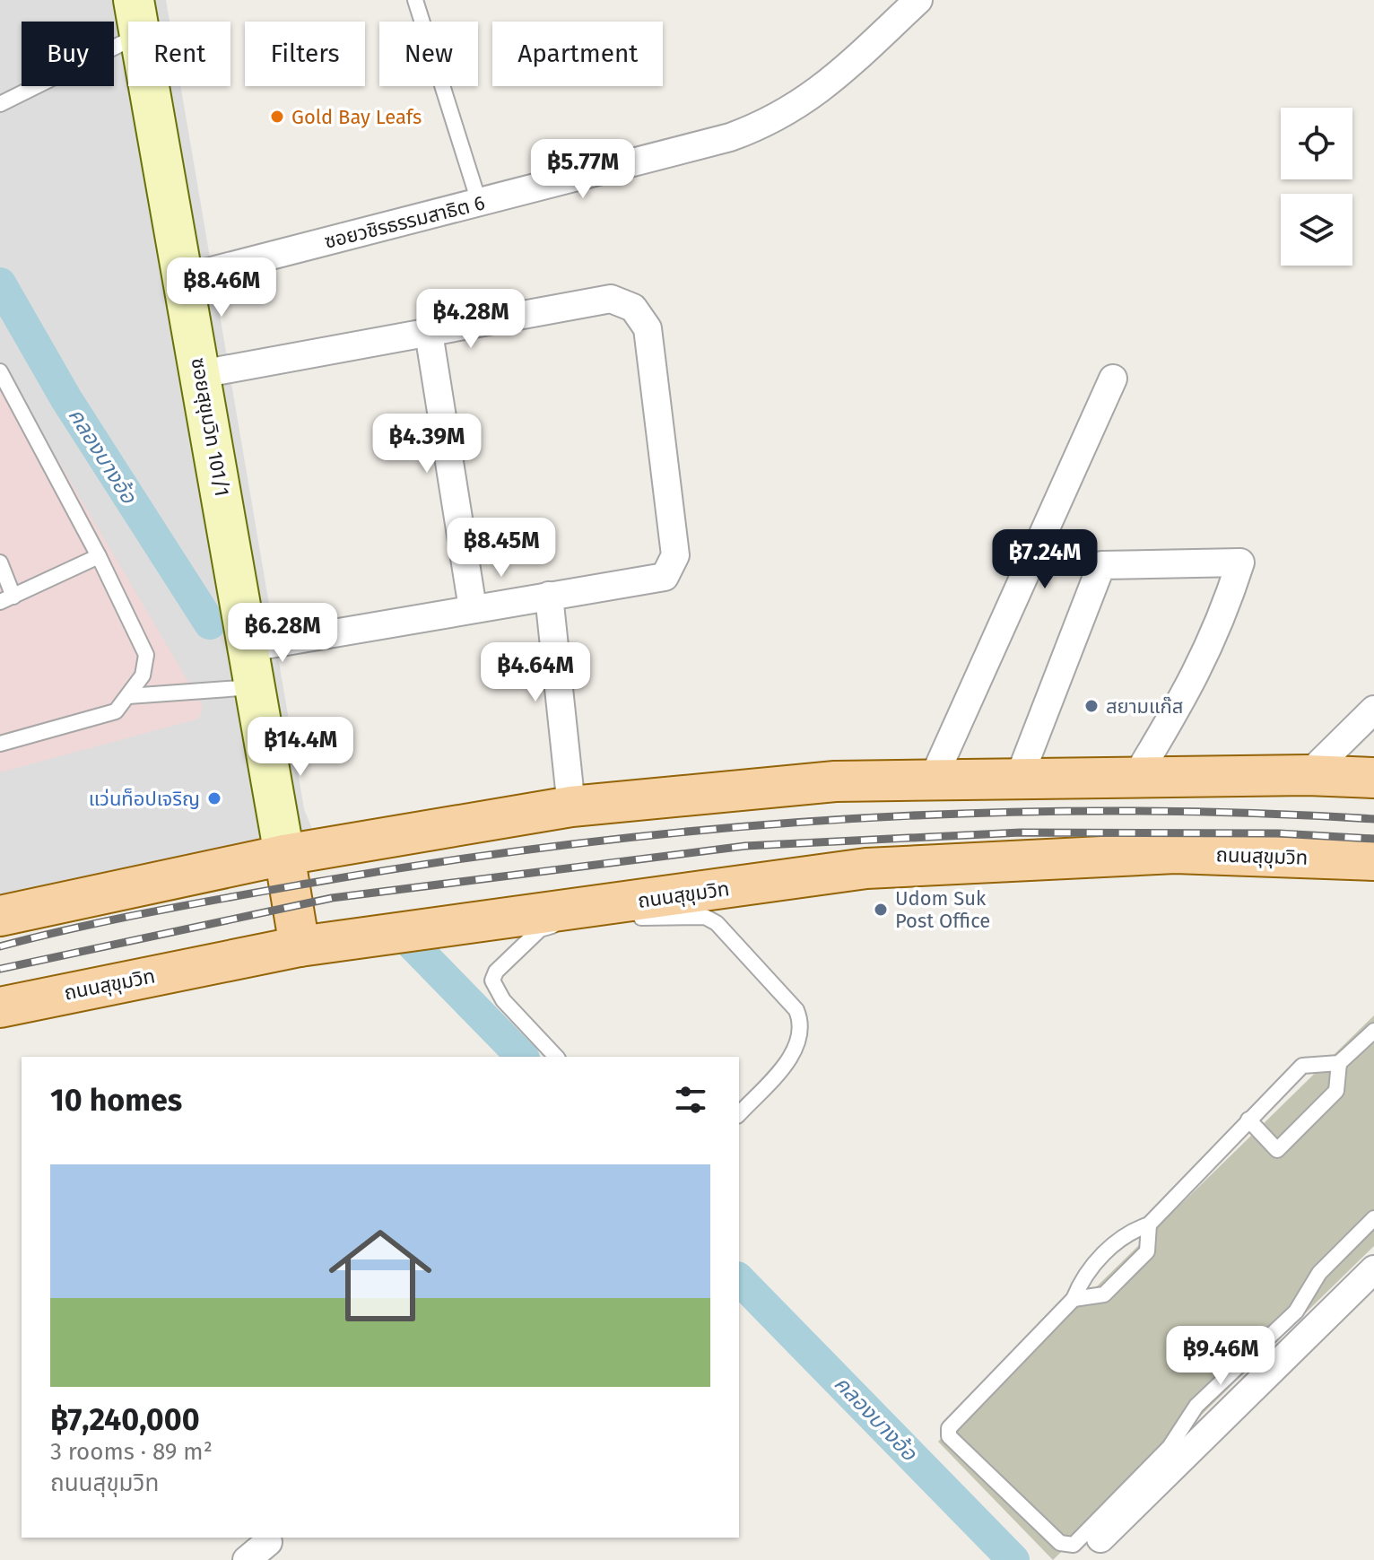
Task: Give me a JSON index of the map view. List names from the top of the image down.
{
  "streets": {
    "main road": ["ถนนสุขุมวิท"],
    "street": ["ซอยวชิรธรรมสาธิต 6", "ซอยสุขุมวิท 101/1"]
  },
  "crossings": [
    ["ซอยวชิรธรรมสาธิต 6", "ซอยสุขุมวิท 101/1"]
  ],
  "water": ["คลองบางอ้อ"],
  "places": [
    "Gold Bay Leafs",
    "สยามแก๊ส",
    "แว่นท็อปเจริญ",
    "Udom Suk Post Office"
  ],
  "page": {
    "chip": [
      "Buy",
      "Rent",
      "Filters",
      "New",
      "Apartment"
    ],
    "price": [
      "฿5.77M",
      "฿8.46M",
      "฿4.28M",
      "฿4.39M",
      "฿8.45M",
      "฿7.24M",
      "฿6.28M",
      "฿4.64M",
      "฿14.4M",
      "฿9.46M"
    ],
    "heading": "10 homes",
    "list": [
      {
        "name": "฿7,240,000",
        "note": "3 rooms · 89 m² · ถนนสุขุมวิท"
      }
    ]
  }
}
